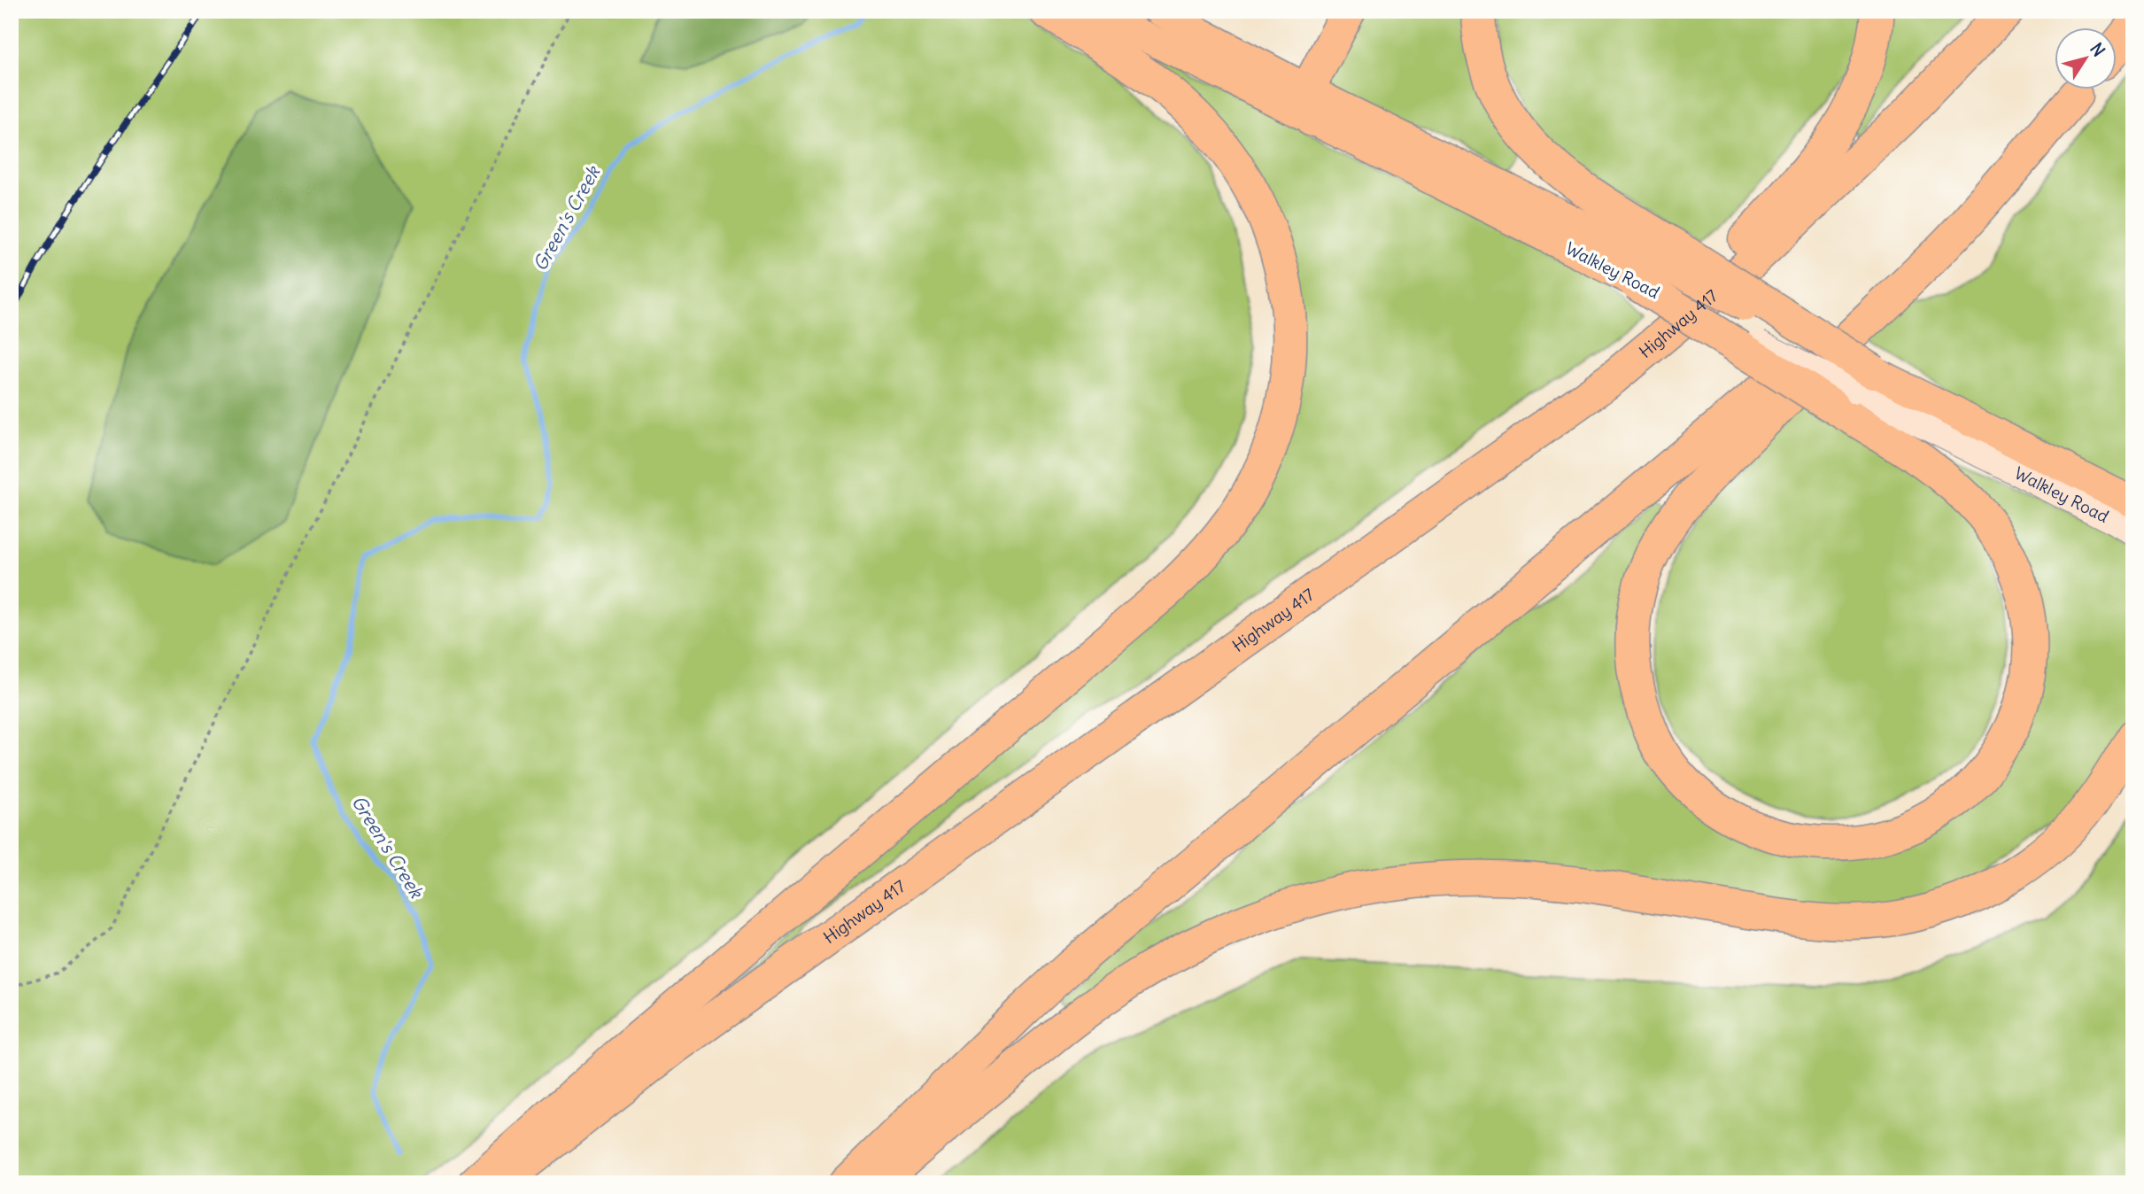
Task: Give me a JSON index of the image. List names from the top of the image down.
{
  "streets": {
    "highway": ["Highway 417"],
    "main road": ["Walkley Road"]
  },
  "water": ["Green's Creek"],
  "north": "top right"
}
